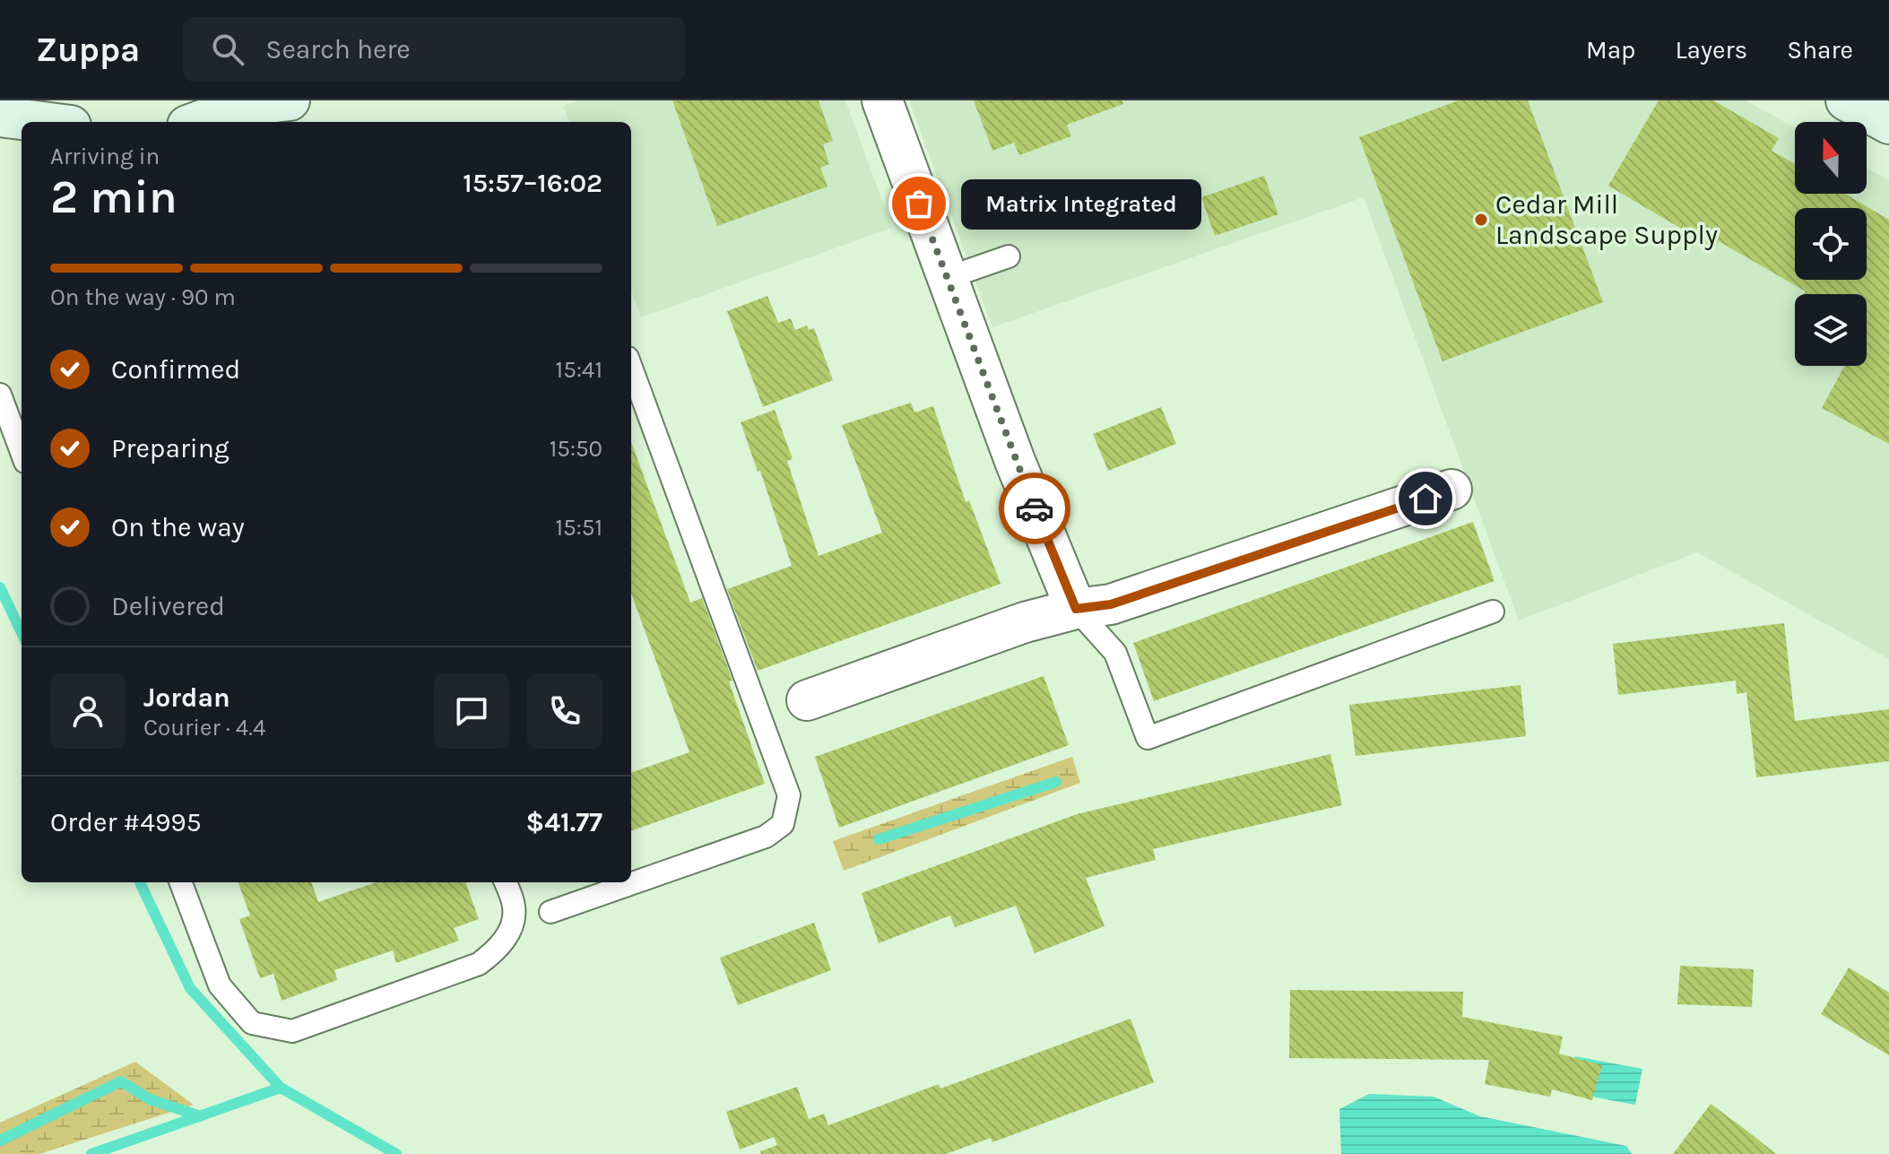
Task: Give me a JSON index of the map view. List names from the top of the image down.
{
  "places": ["Matrix Integrated", "Cedar Mill Landscape Supply"],
  "north": "top",
  "page": {
    "header": "Zuppa",
    "search": "Search here",
    "nav": ["Map", "Layers", "Share"],
    "heading": ["2 min", "Arriving in", "15:57–16:02"],
    "panel": [
      "Jordan",
      "Courier · 4.4",
      "Order #4995",
      "$41.77"
    ],
    "bubble": "Matrix Integrated",
    "bar": "On the way · 90 m",
    "list": [
      ["Confirmed", "15:41"],
      ["Preparing", "15:50"],
      ["On the way", "15:51"],
      "Delivered"
    ]
  }
}
